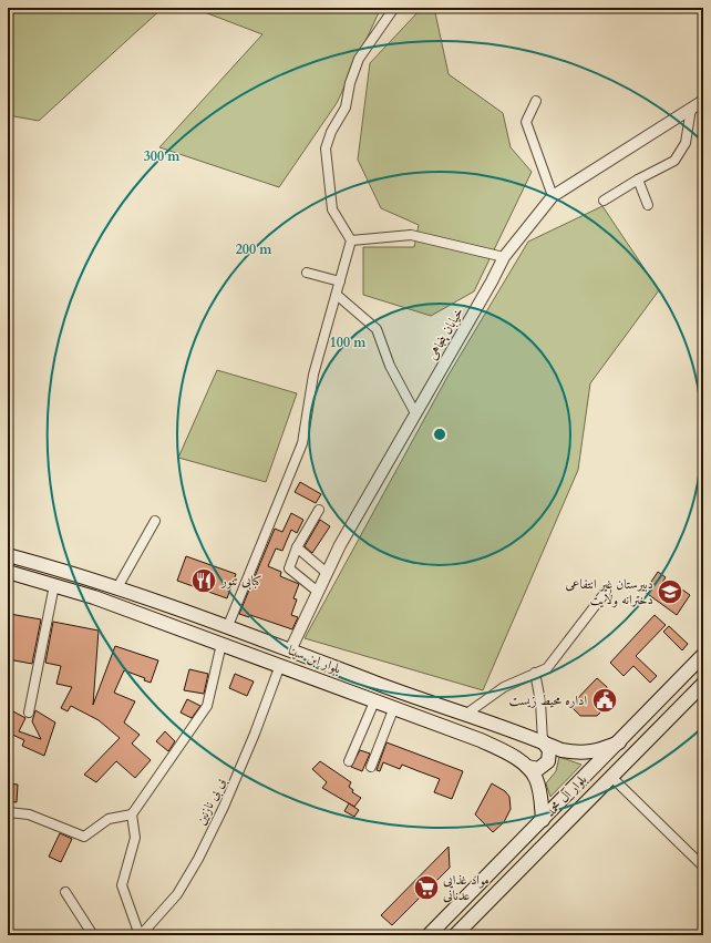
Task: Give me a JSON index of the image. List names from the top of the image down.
{
  "streets": {
    "main road": ["بلوار ابن سینا", "بلوار آل محمد"],
    "street": ["خیابان پنجاهی", "بی بی نازنین"]
  },
  "crossings": [
    ["خیابان پنجاهی", "بلوار ابن سینا"],
    ["بلوار ابن سینا", "بلوار آل محمد"],
    ["بلوار ابن سینا", "بی بی نازنین"]
  ],
  "places": {
    "restaurant": ["کبابی تنور"],
    "school or university": ["دبیرستان غیر انتفاعی دخترانه ولایت"],
    "public building": ["اداره محیط زیست"],
    "supermarket": ["مواد غذایی عدنانی"]
  },
  "rings": ["300 m", "200 m", "100 m"]
}
